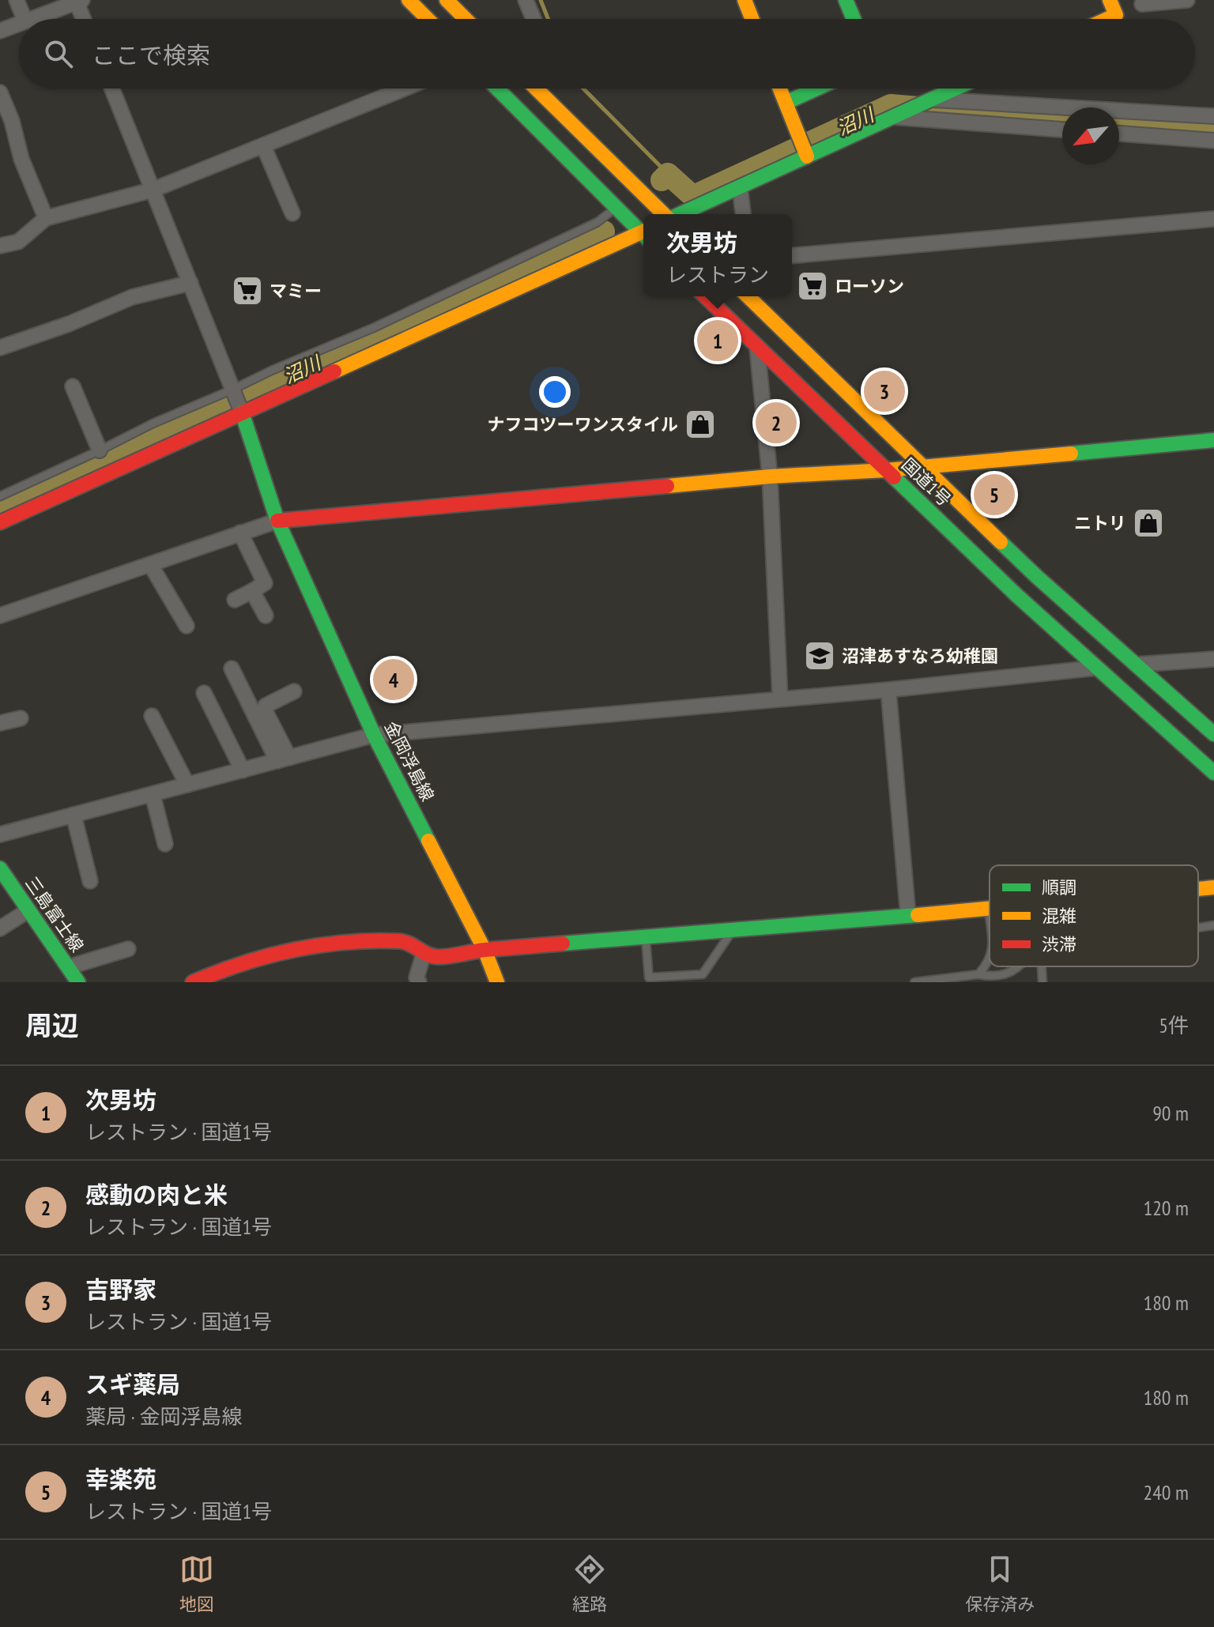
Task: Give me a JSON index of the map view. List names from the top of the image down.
{
  "streets": {
    "main road": ["国道1号", "金岡浮島線", "三島富士線"]
  },
  "water": ["沼川"],
  "places": {
    "supermarket": ["ローソン", "マミー"],
    "shop": ["ナフコツーワンスタイル", "ニトリ"],
    "school or university": ["沼津あすなろ幼稚園"]
  },
  "legend": ["順調", "混雑", "渋滞"],
  "north": "bottom left",
  "page": {
    "search": "ここで検索",
    "popup": ["次男坊", "レストラン"],
    "pins": [
      "1",
      "3",
      "2",
      "5",
      "4"
    ],
    "heading": ["周辺", "5件"],
    "list": [
      {
        "mark": "1",
        "name": "次男坊",
        "note": "レストラン · 国道1号",
        "value": "90 m"
      },
      {
        "mark": "2",
        "name": "感動の肉と米",
        "note": "レストラン · 国道1号",
        "value": "120 m"
      },
      {
        "mark": "3",
        "name": "吉野家",
        "note": "レストラン · 国道1号",
        "value": "180 m"
      },
      {
        "mark": "4",
        "name": "スギ薬局",
        "note": "薬局 · 金岡浮島線",
        "value": "180 m"
      },
      {
        "mark": "5",
        "name": "幸楽苑",
        "note": "レストラン · 国道1号",
        "value": "240 m"
      }
    ],
    "nav": ["地図", "経路", "保存済み"]
  }
}
